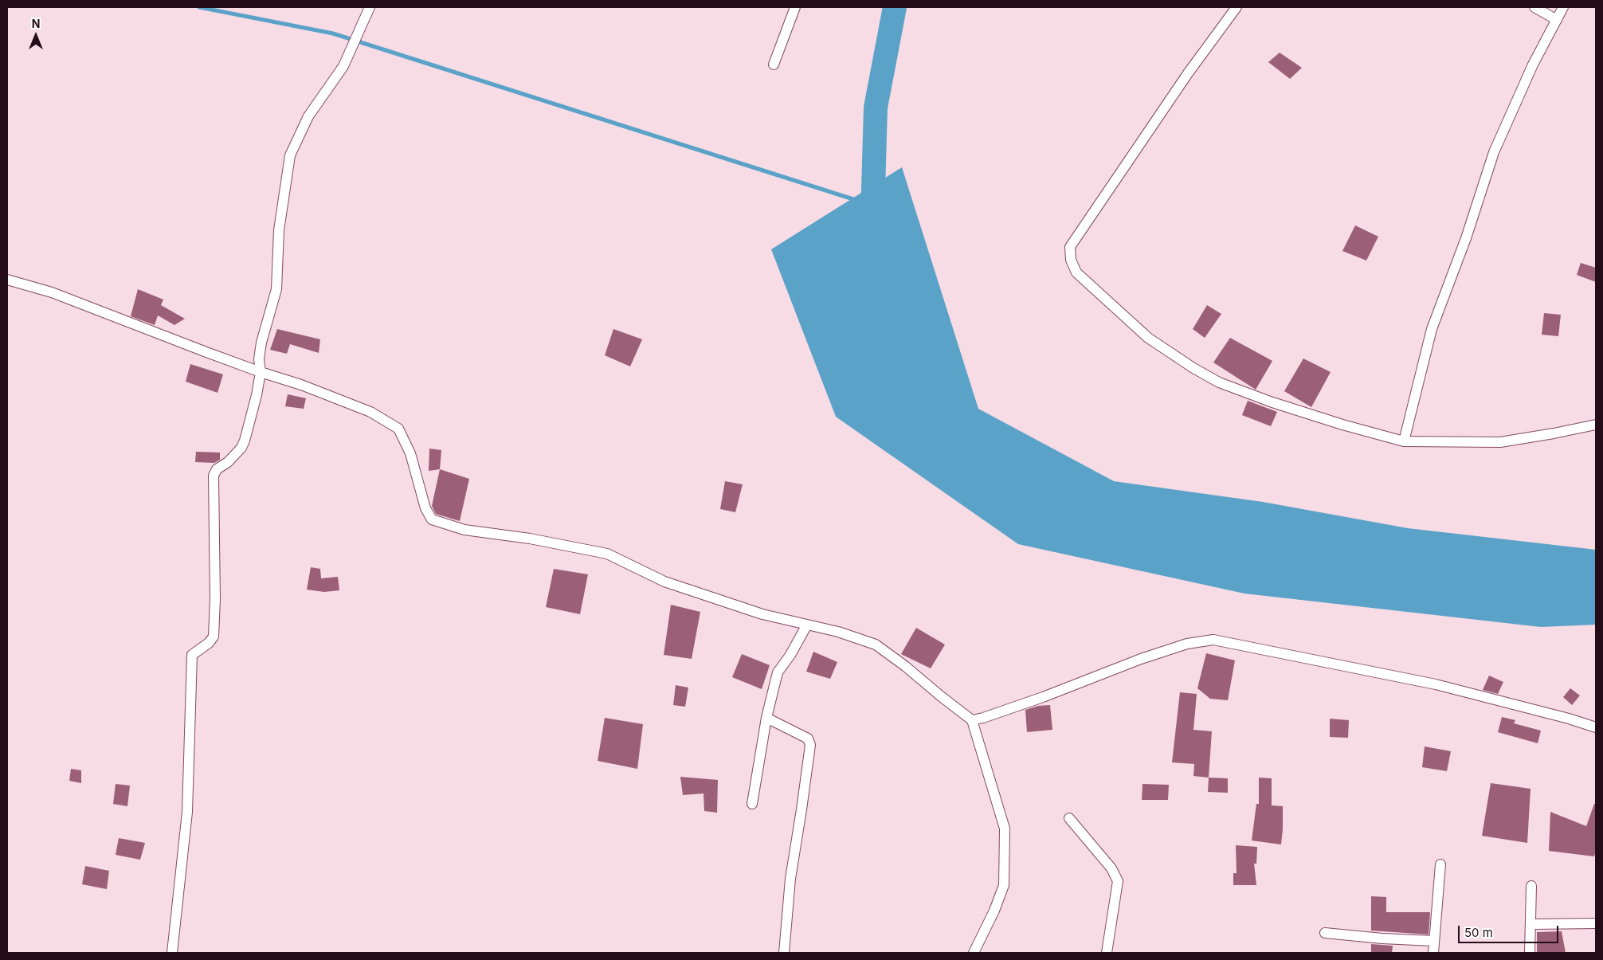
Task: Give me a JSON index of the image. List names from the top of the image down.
{
  "scale_bar": "50 m",
  "north": "top"
}
